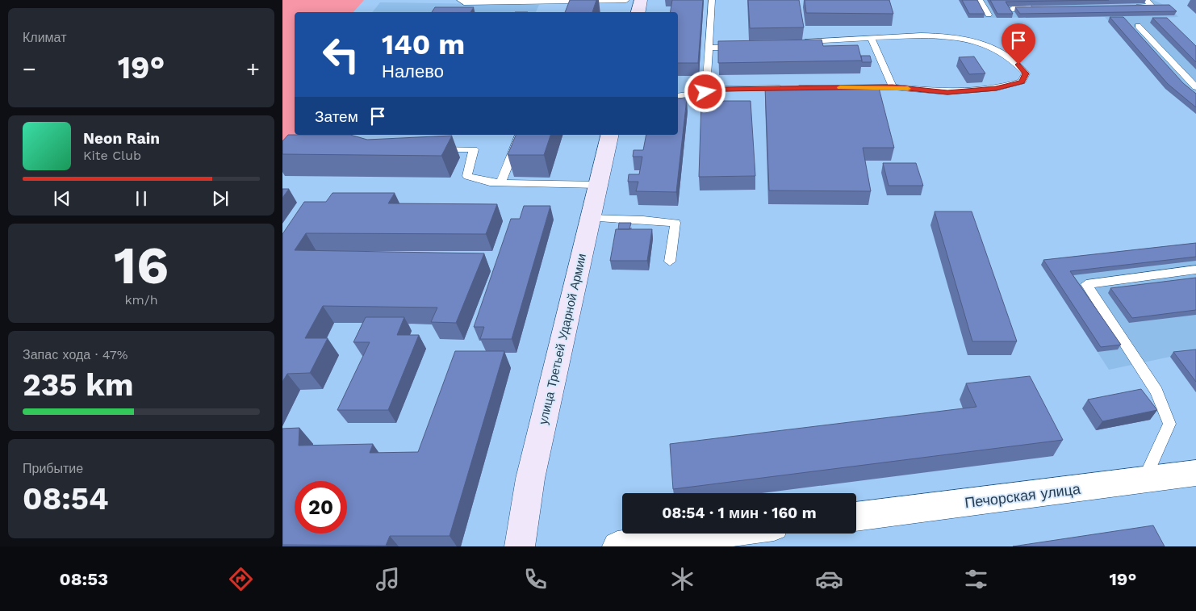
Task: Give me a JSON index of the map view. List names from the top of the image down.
{
  "streets": {
    "main road": ["улица Третьей Ударной Армии"],
    "street": ["Печорская улица"]
  },
  "page": {
    "tile": [
      "Климат",
      ["16", "km/h"],
      ["Запас хода · 47%", "235 km"],
      ["Прибытие", "08:54"]
    ],
    "turn": ["140 m", "Налево"],
    "heat": ["−", "19°", "+"],
    "then": "Затем",
    "song": ["Neon Rain", "Kite Club"],
    "limit": "20",
    "trip": "08:54 · 1 мин · 160 m",
    "tabs": ["08:53", "19°"]
  }
}
